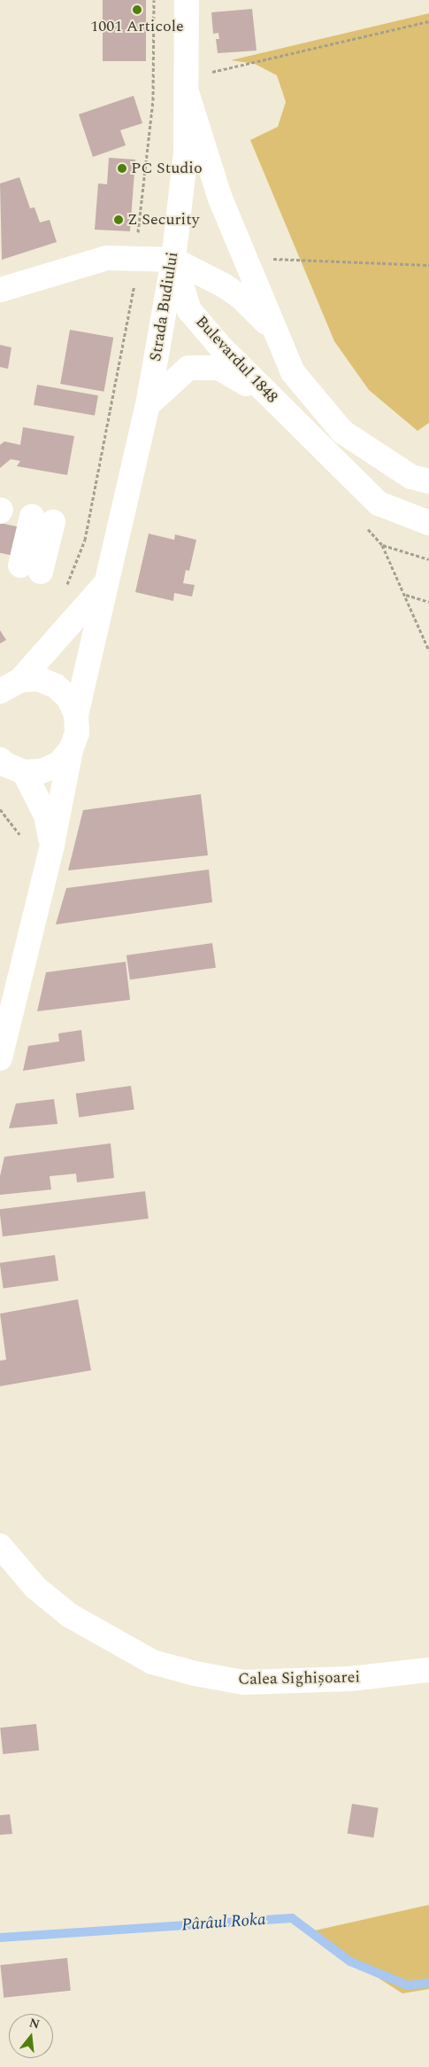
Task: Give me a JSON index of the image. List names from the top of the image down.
{
  "streets": {
    "main road": ["Strada Budiului", "Bulevardul 1848", "Calea Sighișoarei"]
  },
  "crossings": [
    ["Strada Budiului", "Bulevardul 1848"]
  ],
  "water": ["Pârâul Roka"],
  "places": ["1001 Articole", "PC Studio", "Z Security"],
  "north": "top"
}
